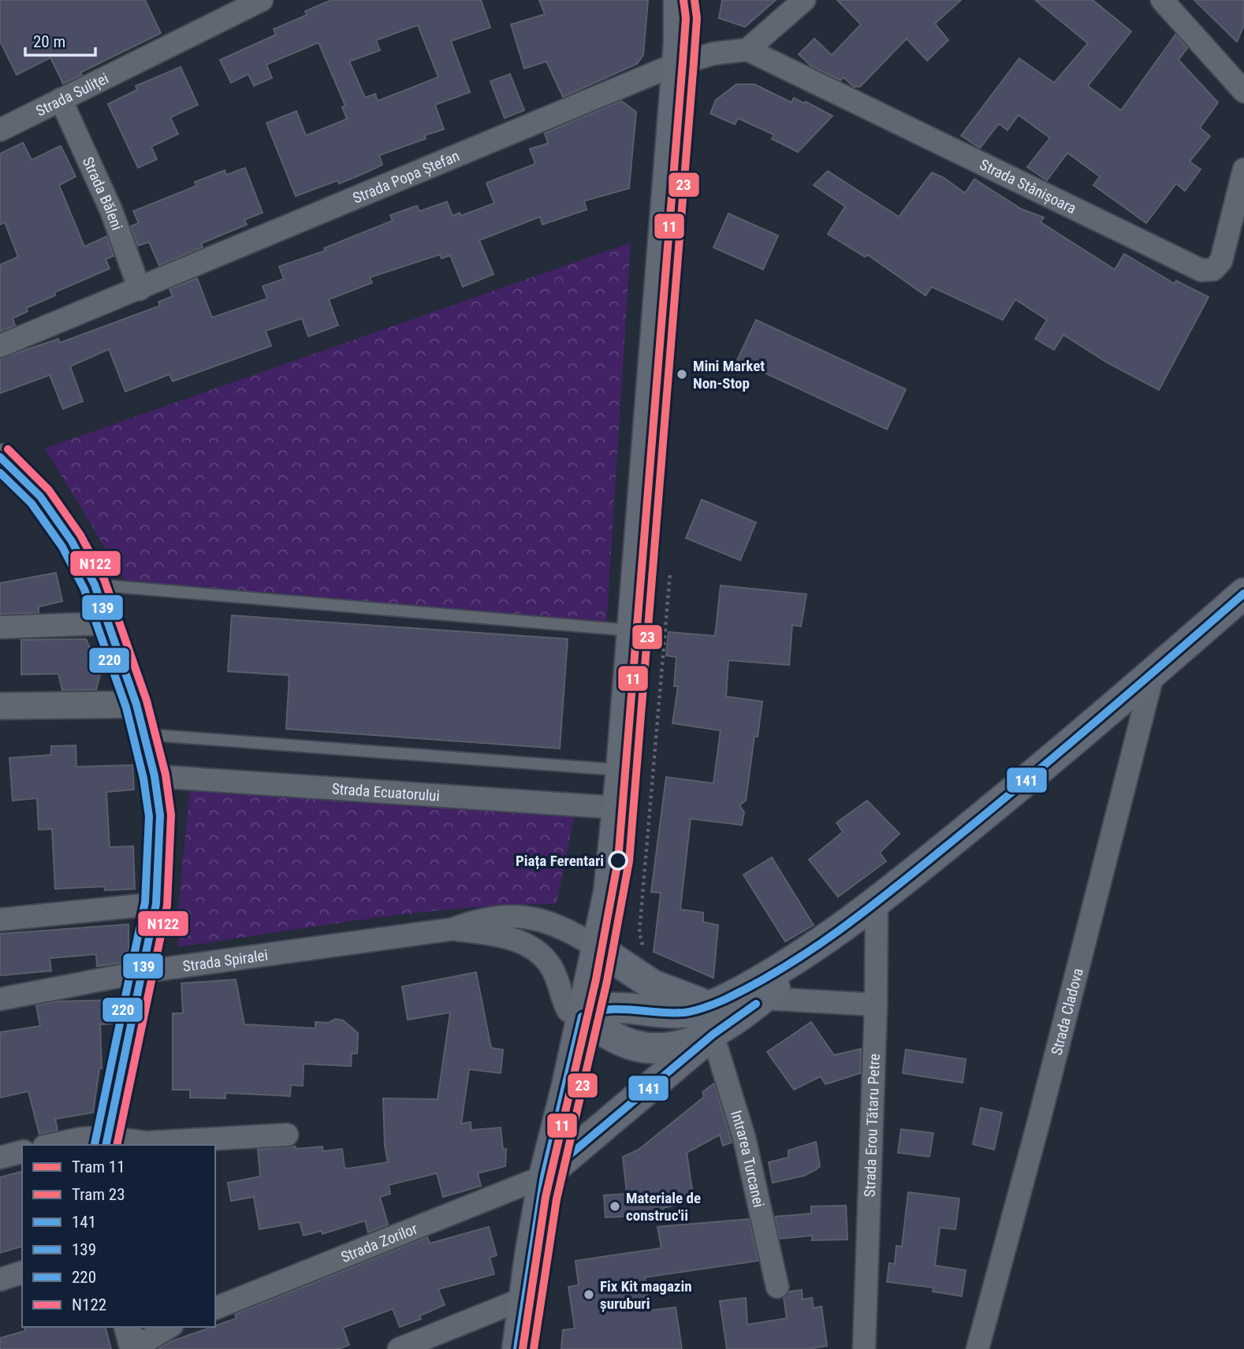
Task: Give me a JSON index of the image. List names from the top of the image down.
{
  "streets": {
    "street": [
      "Strada Suliței",
      "Strada Popa Ștefan",
      "Strada Stânișoara",
      "Strada Băleni",
      "Strada Ecuatorului",
      "Strada Spiralei",
      "Strada Cladova",
      "Strada Erou Tătaru Petre",
      "Intrarea Turcanei",
      "Strada Zorilor"
    ]
  },
  "crossings": [
    ["Strada Suliței", "Strada Băleni"],
    ["Strada Popa Ștefan", "Strada Stânișoara"],
    ["Strada Popa Ștefan", "Strada Băleni"]
  ],
  "places": [
    "Mini Market Non-Stop",
    "Piața Ferentari",
    "Materiale de construc'ii",
    "Fix Kit magazin șuruburi"
  ],
  "lines": [
    "tram line 11",
    "tram line 23",
    "transit line N122",
    "transit line 139",
    "transit line 220",
    "transit line 141"
  ],
  "legend": [
    "Tram 11",
    "Tram 23",
    "141",
    "139",
    "220",
    "N122"
  ],
  "scale_bar": "20 m"
}
